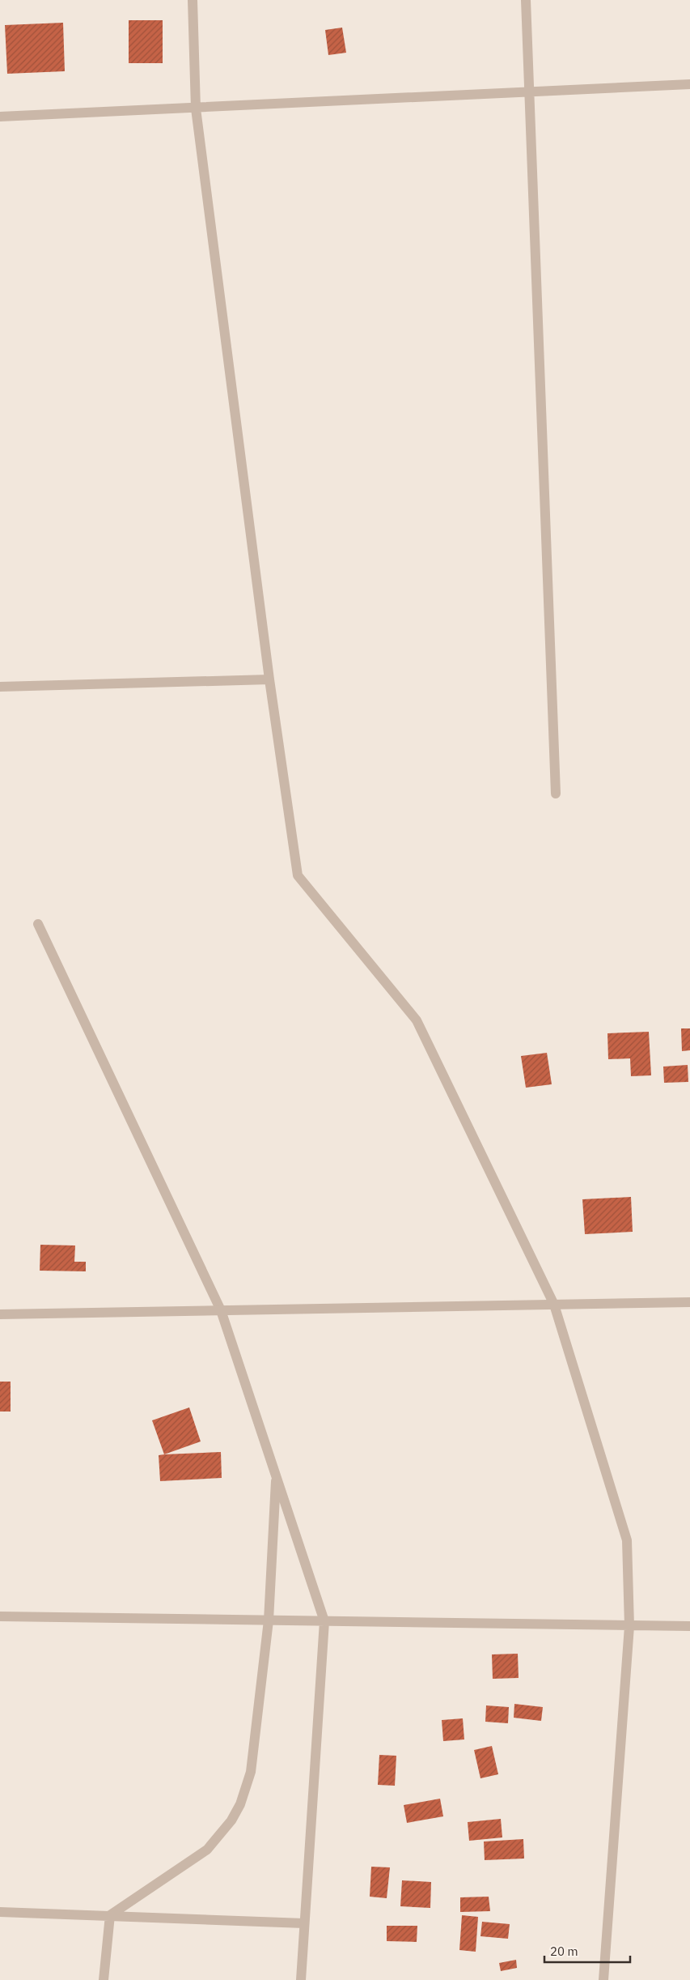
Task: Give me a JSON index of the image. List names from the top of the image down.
{
  "scale_bar": "20 m"
}
